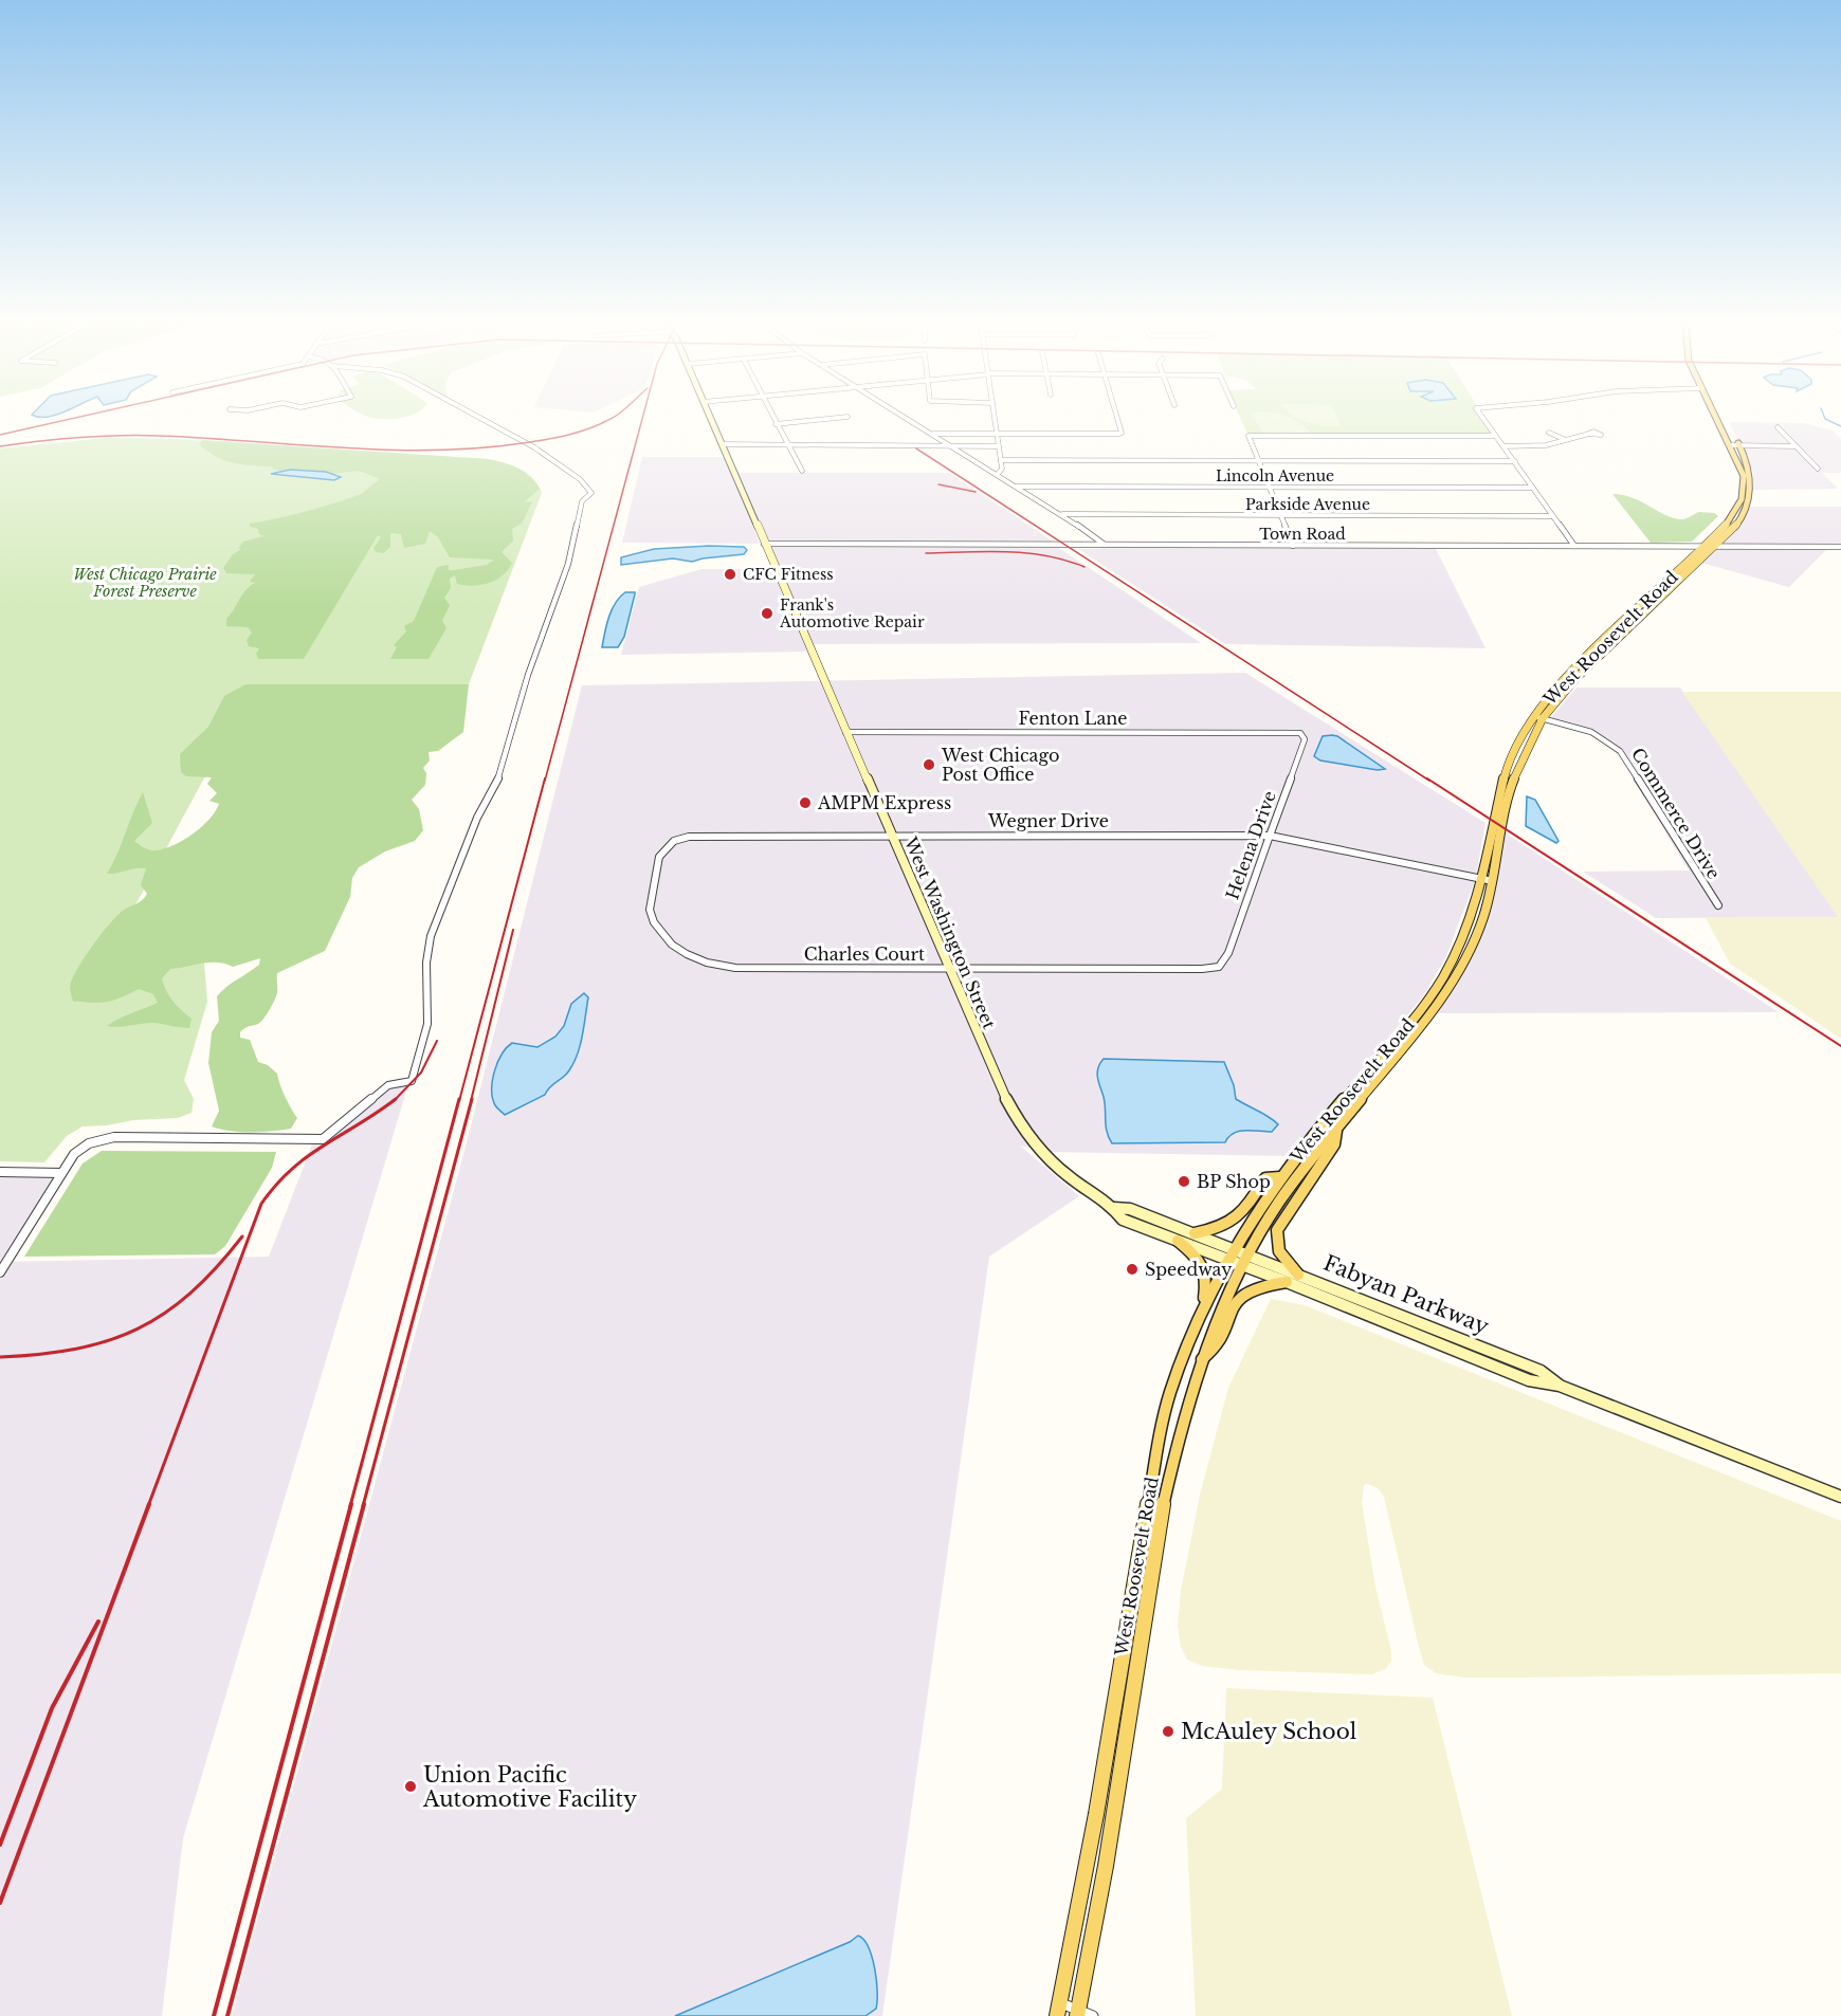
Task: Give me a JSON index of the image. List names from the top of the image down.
{
  "streets": {
    "main road": ["West Roosevelt Road", "West Washington Street", "Fabyan Parkway"],
    "street": [
      "Lincoln Avenue",
      "Parkside Avenue",
      "Town Road",
      "Fenton Lane",
      "Commerce Drive",
      "Wegner Drive",
      "Helena Drive",
      "Charles Court"
    ]
  },
  "crossings": [
    ["Town Road", "West Roosevelt Road"],
    ["Town Road", "West Washington Street"],
    ["West Roosevelt Road", "Commerce Drive"],
    ["West Roosevelt Road", "Wegner Drive"],
    ["West Roosevelt Road", "West Washington Street"],
    ["West Roosevelt Road", "Fabyan Parkway"],
    ["Fenton Lane", "Helena Drive"],
    ["Fenton Lane", "West Washington Street"],
    ["Wegner Drive", "Helena Drive"],
    ["Wegner Drive", "West Washington Street"],
    ["Wegner Drive", "Charles Court"],
    ["Helena Drive", "Charles Court"],
    ["West Washington Street", "Charles Court"],
    ["West Washington Street", "Fabyan Parkway"]
  ],
  "parks": ["West Chicago Prairie Forest Preserve"],
  "places": [
    "CFC Fitness",
    "Frank's Automotive Repair",
    "West Chicago Post Office",
    "AMPM Express",
    "BP Shop",
    "Speedway",
    "McAuley School",
    "Union Pacific Automotive Facility"
  ]
}
